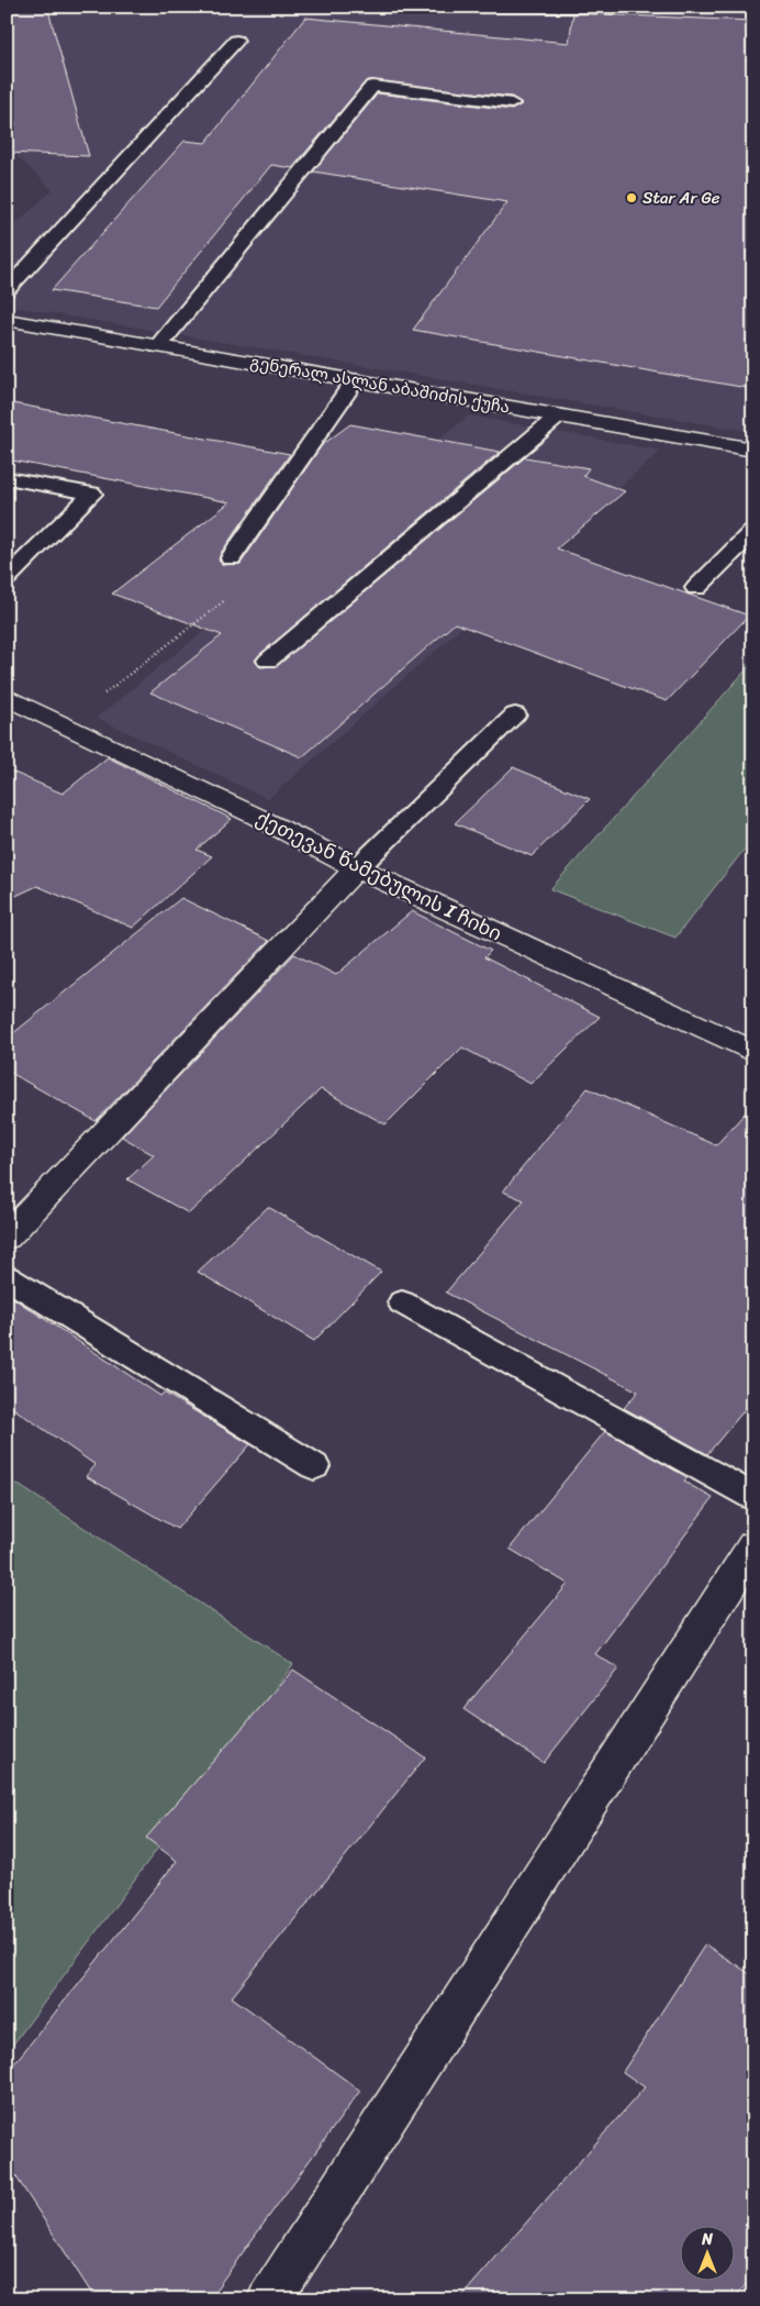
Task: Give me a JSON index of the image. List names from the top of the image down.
{
  "streets": {
    "street": ["გენერალ ასლან აბაშიძის ქუჩა", "ქეთევან წამებულის I ჩიხი"]
  },
  "places": ["Star Ar Ge"],
  "north": "top"
}
